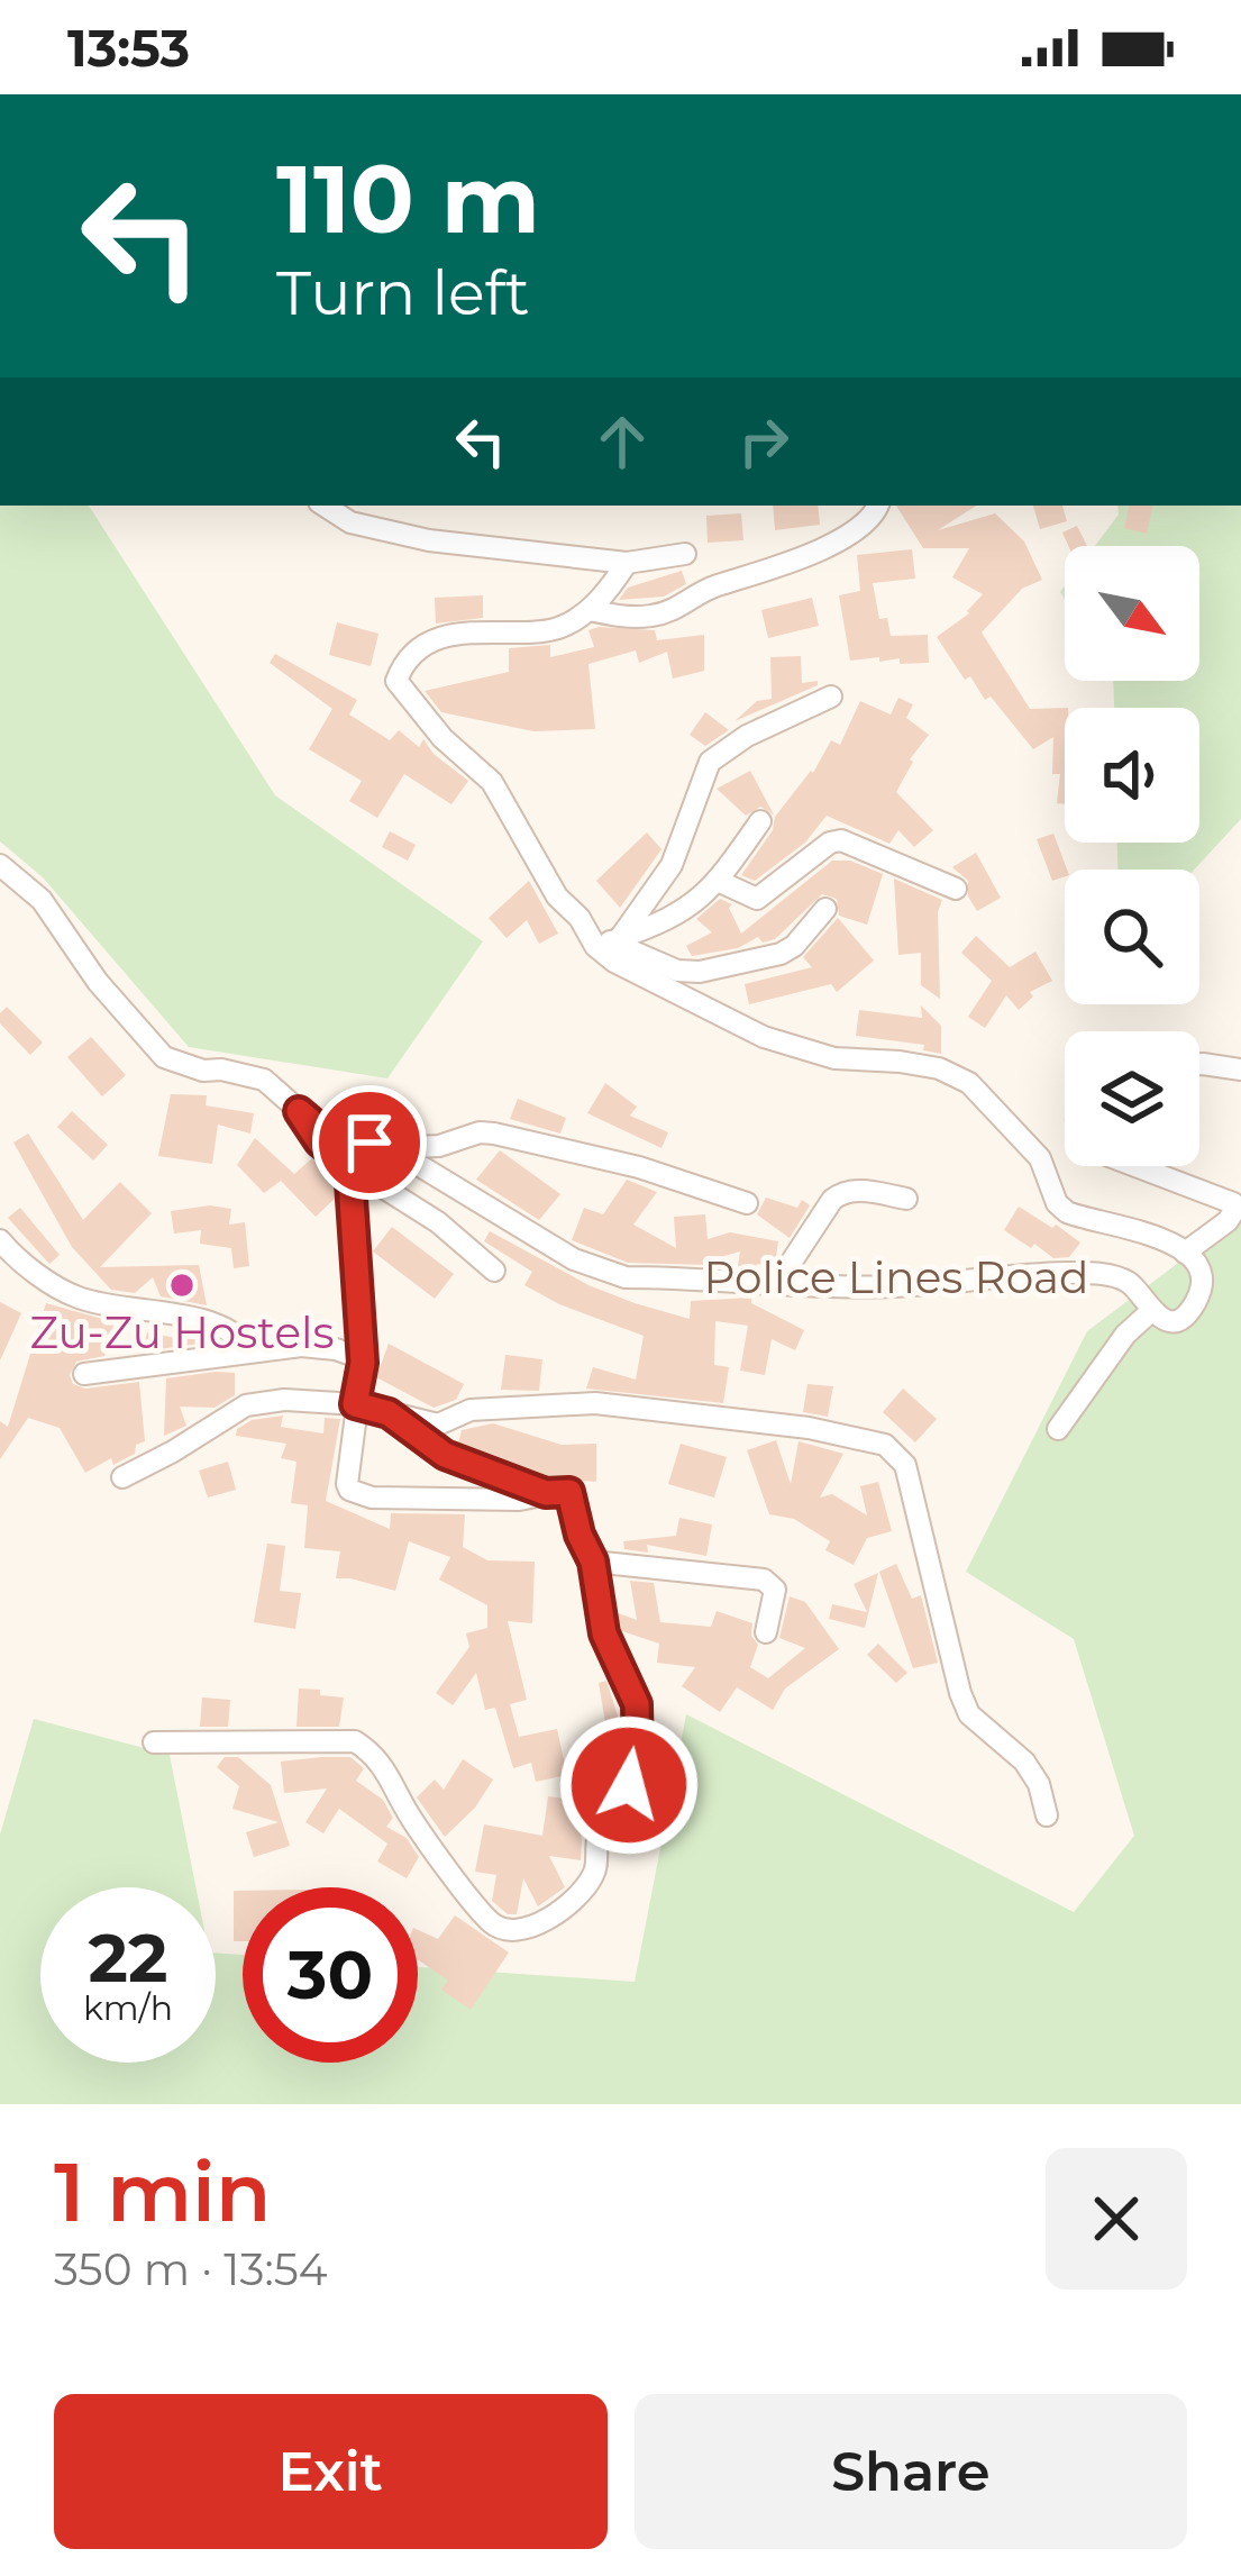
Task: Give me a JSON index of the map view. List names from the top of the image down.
{
  "streets": {
    "street": ["Police Lines Road"]
  },
  "places": ["Zu-Zu Hostels"],
  "north": "bottom right",
  "page": {
    "status": "13:53",
    "turn": ["110 m", "Turn left"],
    "speed": "22 km/h",
    "limit": "30",
    "heading": ["1 min", "350 m · 13:54"],
    "buttons": ["Exit", "Share"]
  }
}
